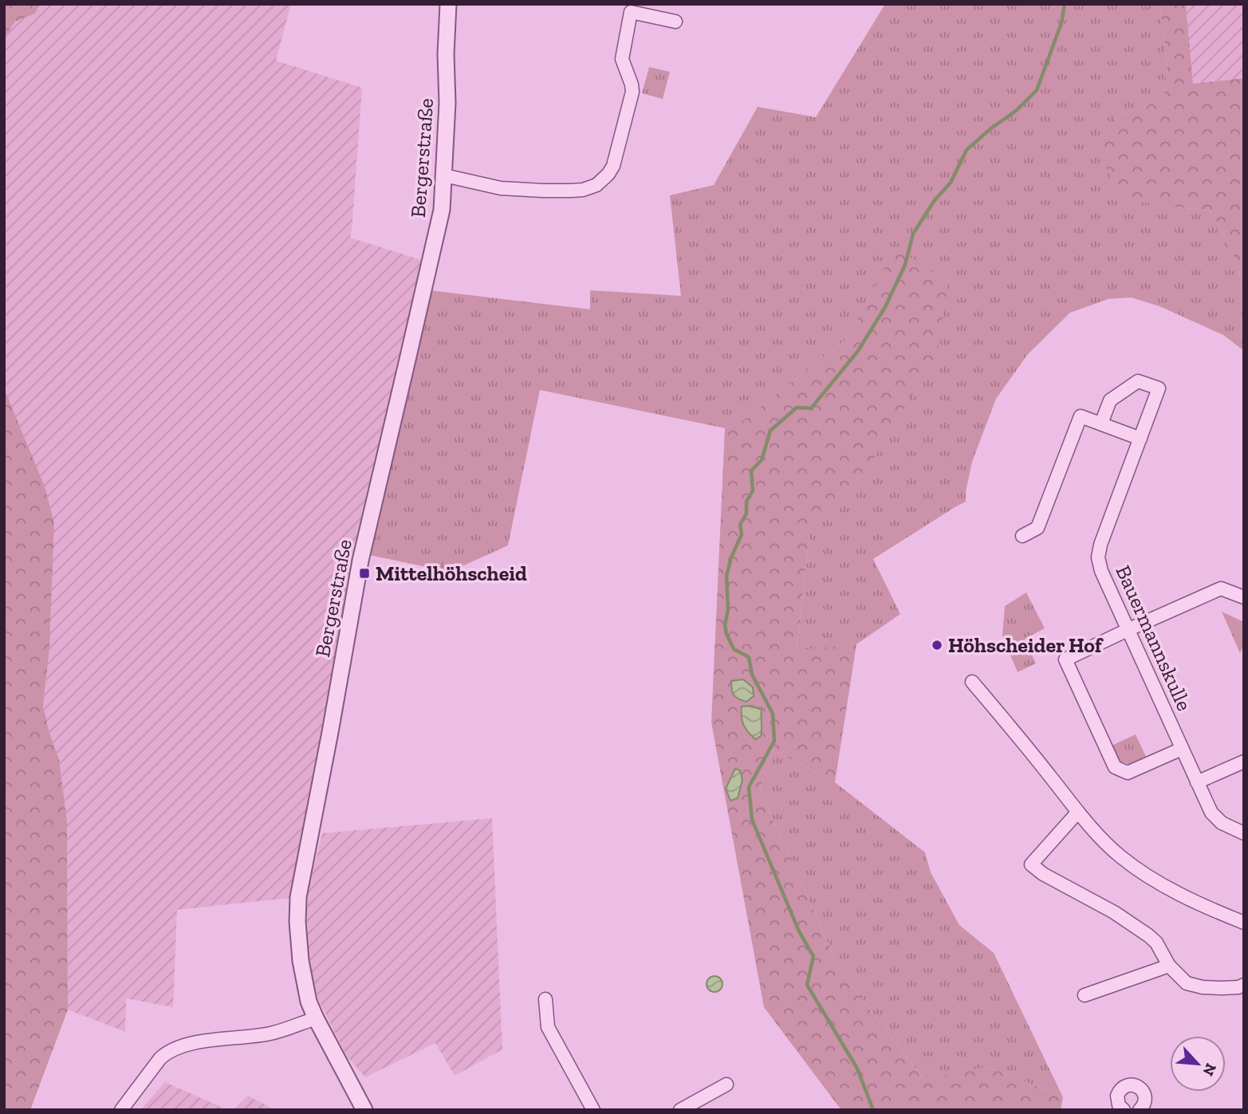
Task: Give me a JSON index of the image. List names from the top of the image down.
{
  "streets": {
    "street": ["Bergerstraße", "Bauermannskulle"]
  },
  "places": {
    "transit": ["Mittelhöhscheid"],
    "other": ["Höhscheider Hof"]
  },
  "north": "bottom right"
}
